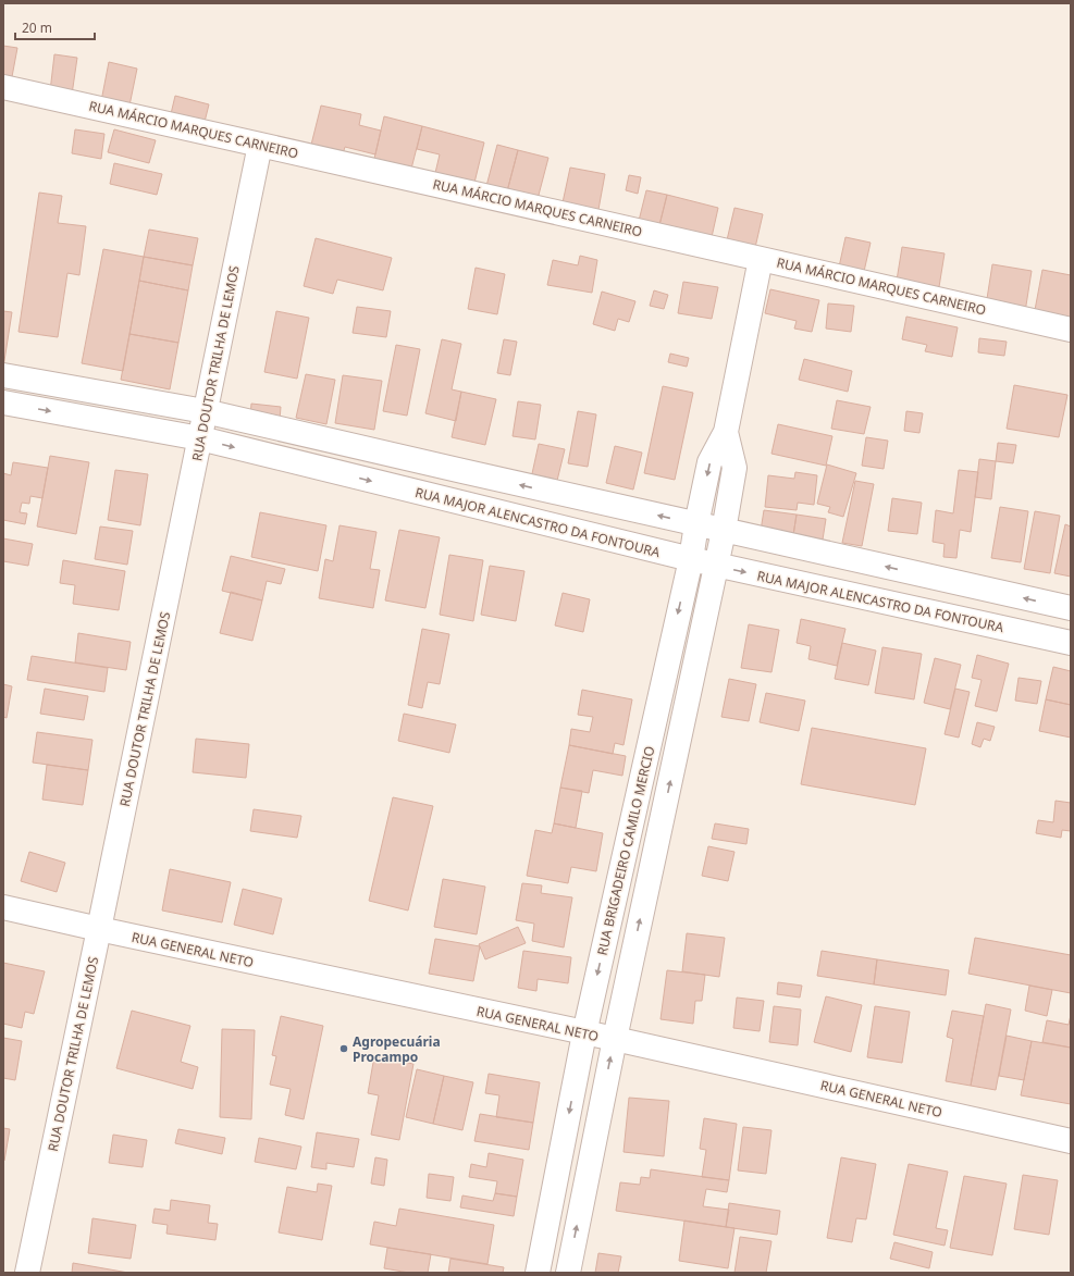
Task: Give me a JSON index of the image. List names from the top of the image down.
{
  "streets": {
    "street": [
      "RUA MÁRCIO MARQUES CARNEIRO",
      "RUA DOUTOR TRILHA DE LEMOS",
      "RUA MAJOR ALENCASTRO DA FONTOURA",
      "RUA BRIGADEIRO CAMILO MERCIO",
      "RUA GENERAL NETO"
    ]
  },
  "crossings": [
    ["RUA MÁRCIO MARQUES CARNEIRO", "RUA DOUTOR TRILHA DE LEMOS"],
    ["RUA MÁRCIO MARQUES CARNEIRO", "RUA BRIGADEIRO CAMILO MERCIO"],
    ["RUA DOUTOR TRILHA DE LEMOS", "RUA MAJOR ALENCASTRO DA FONTOURA"],
    ["RUA DOUTOR TRILHA DE LEMOS", "RUA GENERAL NETO"],
    ["RUA MAJOR ALENCASTRO DA FONTOURA", "RUA BRIGADEIRO CAMILO MERCIO"],
    ["RUA BRIGADEIRO CAMILO MERCIO", "RUA GENERAL NETO"]
  ],
  "places": ["Agropecuária Procampo"],
  "scale_bar": "20 m"
}
